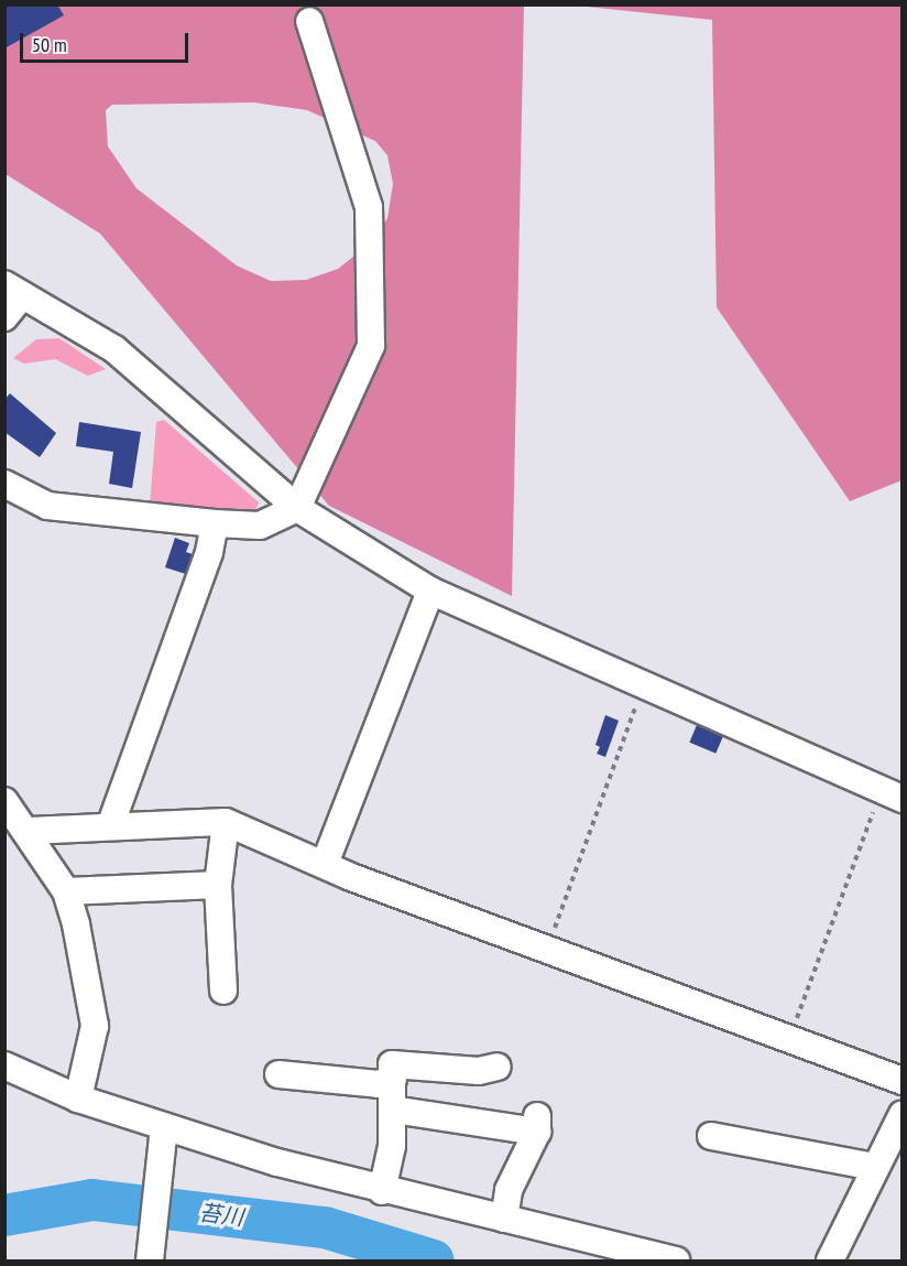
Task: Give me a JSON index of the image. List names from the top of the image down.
{
  "water": ["苔川"],
  "scale_bar": "50 m"
}
